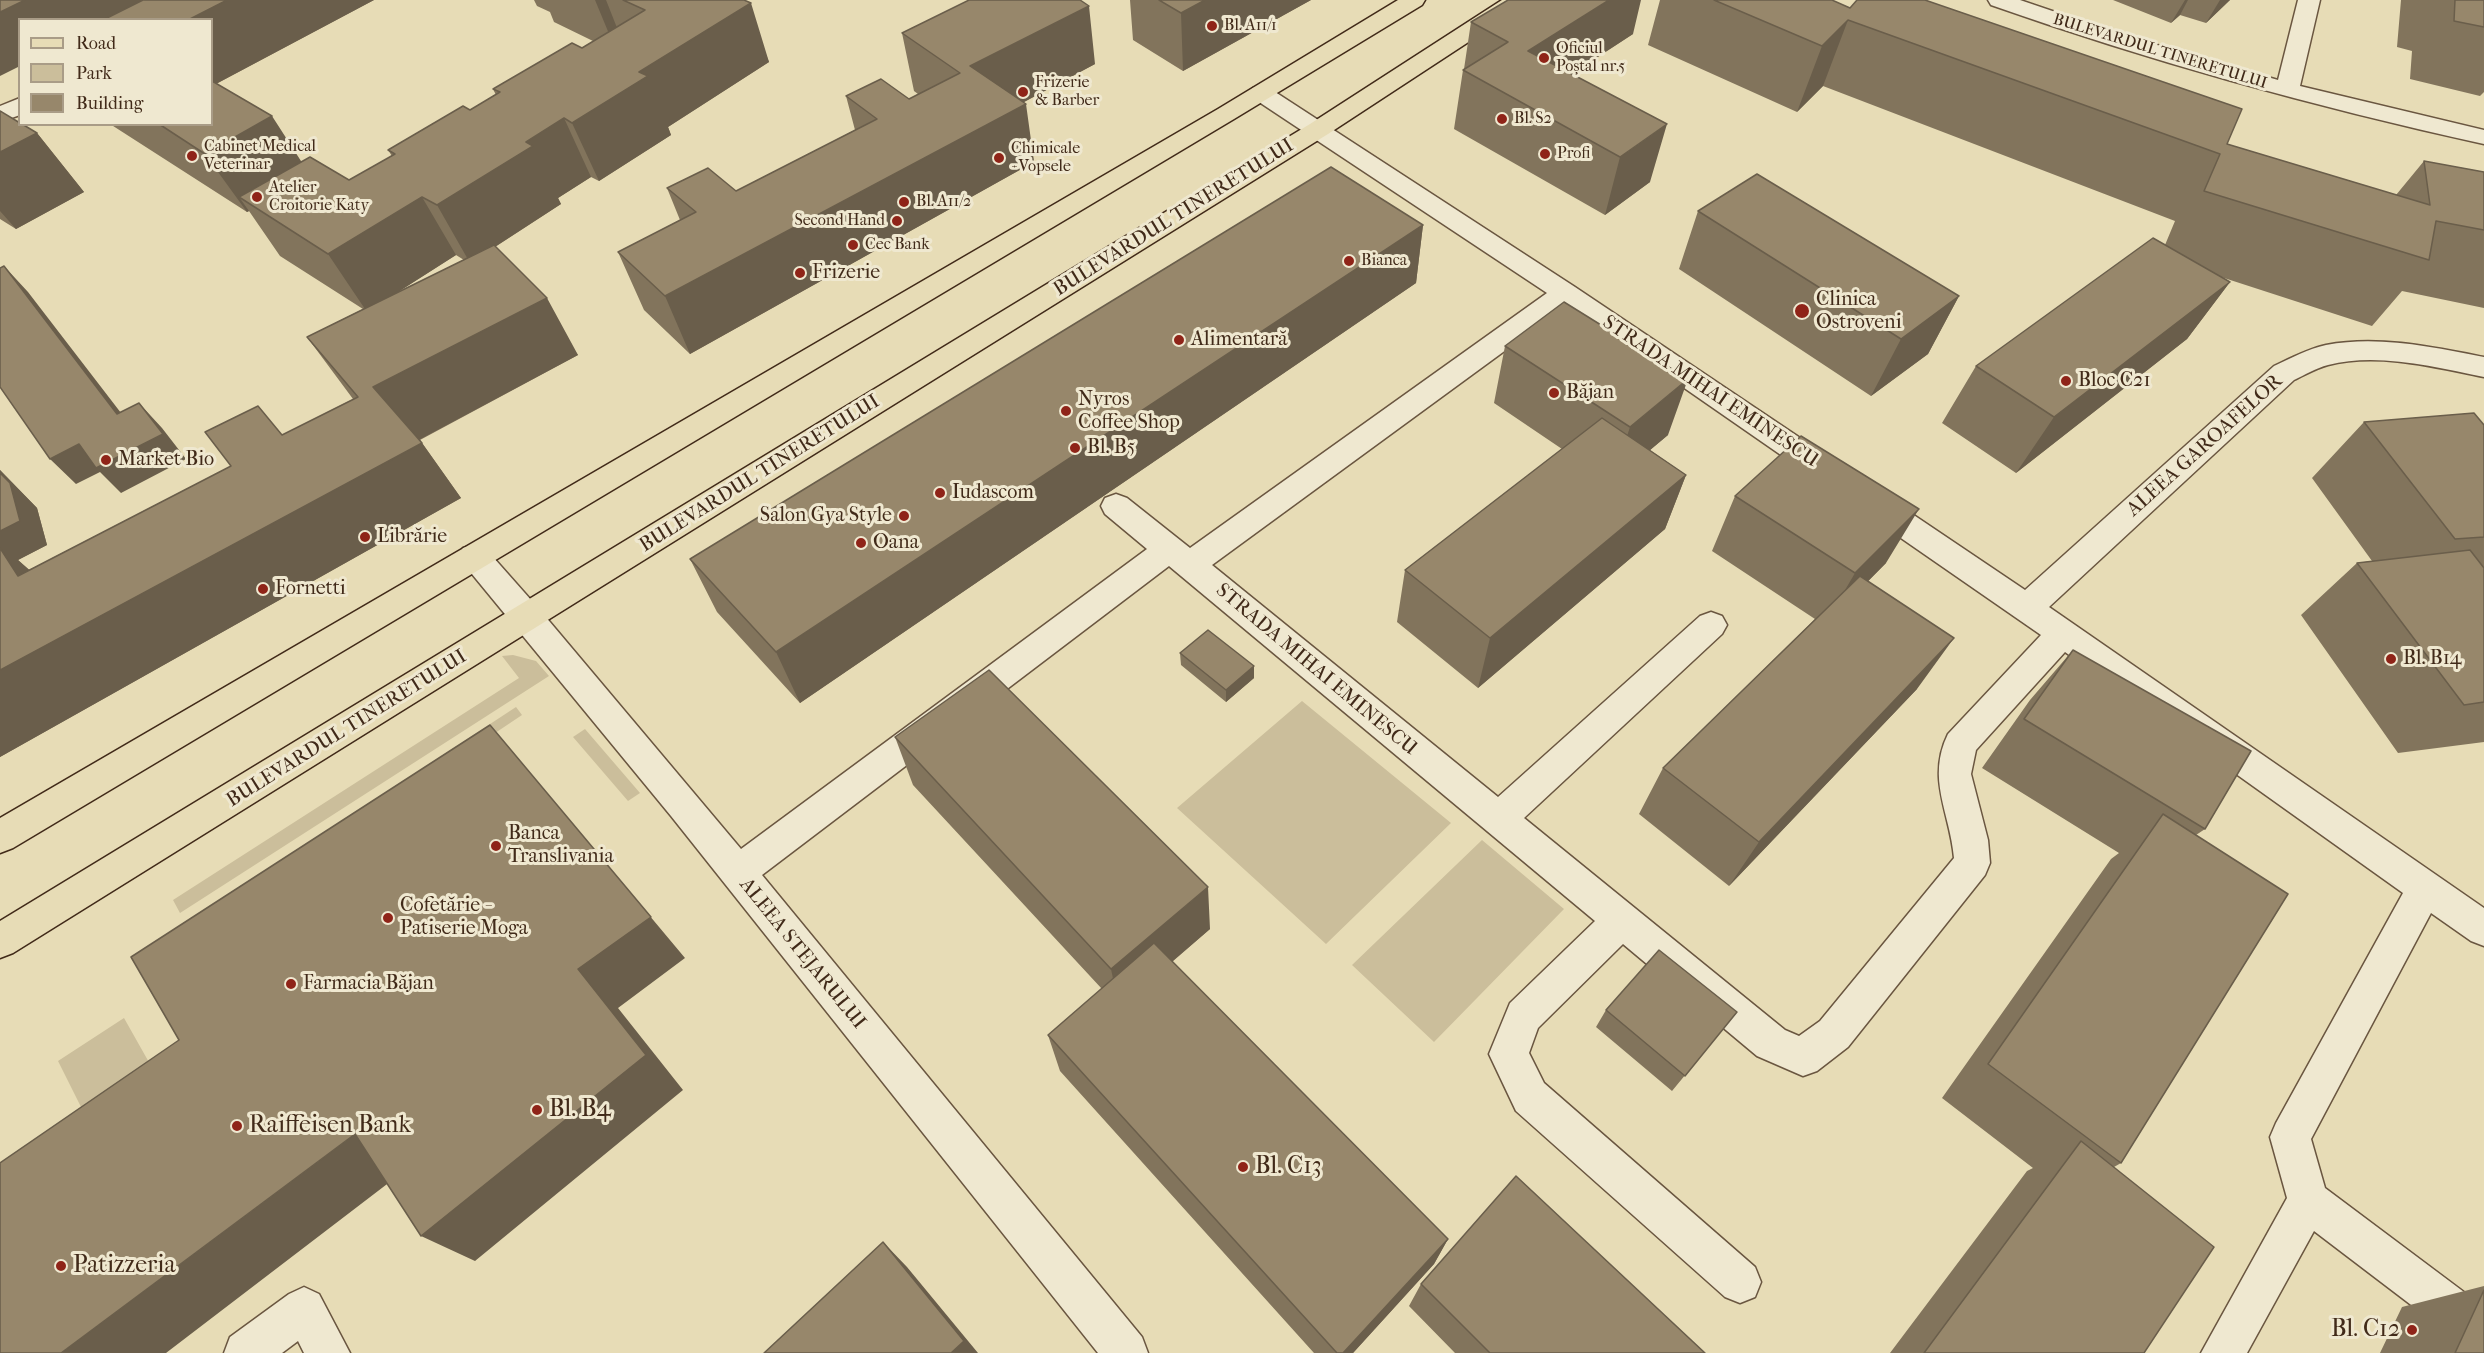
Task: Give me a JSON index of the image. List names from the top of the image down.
{
  "streets": {
    "main road": ["BULEVARDUL TINERETULUI"],
    "street": ["STRADA MIHAI EMINESCU", "ALEEA GAROAFELOR", "ALEEA STEJARULUI"]
  },
  "crossings": [
    ["BULEVARDUL TINERETULUI", "STRADA MIHAI EMINESCU"],
    ["BULEVARDUL TINERETULUI", "ALEEA STEJARULUI"],
    ["STRADA MIHAI EMINESCU", "ALEEA GAROAFELOR"]
  ],
  "places": [
    "Bl. A11/1",
    "Oficiul Poștal nr.5",
    "Frizerie & Barber",
    "Bl. S2",
    "Profi",
    "Cabinet Medical Veterinar",
    "Chimicale - Vopsele",
    "Atelier Croitorie Katy",
    "Bl. A11/2",
    "Second Hand",
    "Cec Bank",
    "Bianca",
    "Frizerie",
    "Clinica Ostroveni",
    "Alimentară",
    "Bloc C21",
    "Băjan",
    "Nyros Coffee Shop",
    "Bl. B5",
    "Market Bio",
    "Iudascom",
    "Salon Gya Style",
    "Librărie",
    "Oana",
    "Fornetti",
    "Bl. B14",
    "Banca Translivania",
    "Cofetărie - Patiserie Moga",
    "Farmacia Băjan",
    "Bl. B4",
    "Raiffeisen Bank",
    "Bl. C13",
    "Patizzeria",
    "Bl. C12"
  ],
  "legend": ["Road", "Park", "Building"]
}
